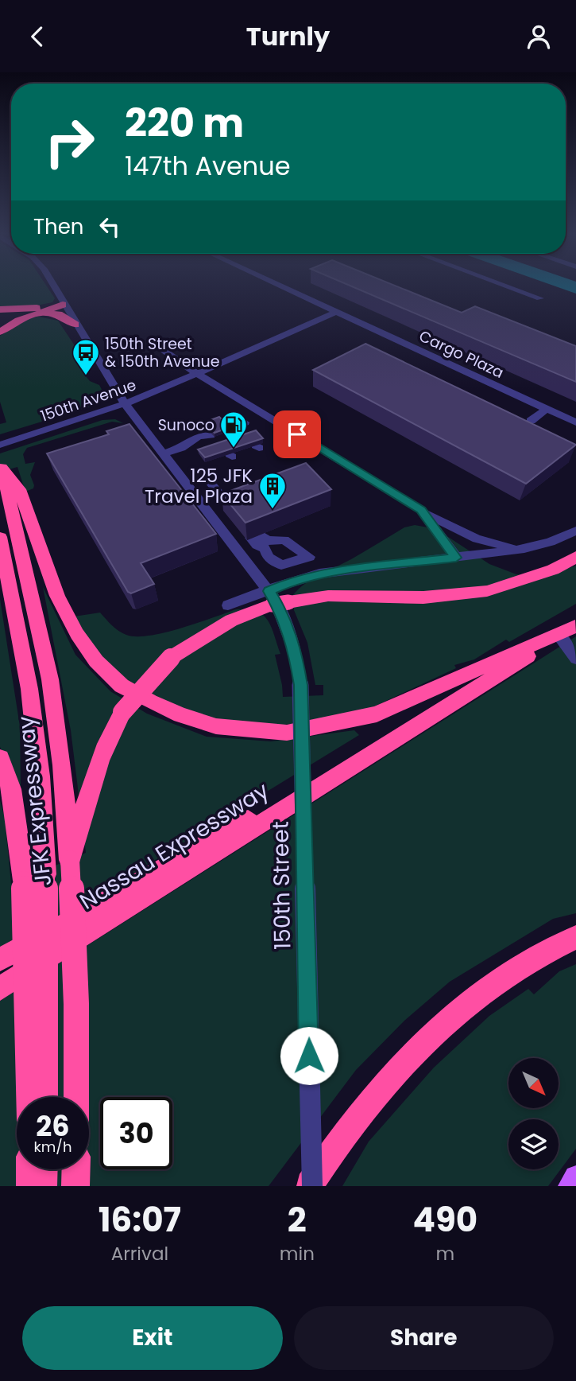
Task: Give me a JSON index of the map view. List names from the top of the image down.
{
  "streets": {
    "highway": ["JFK Expressway", "Nassau Expressway"],
    "street": ["Cargo Plaza", "150th Avenue", "150th Street"]
  },
  "crossings": [
    ["Cargo Plaza", "150th Avenue"],
    ["150th Avenue", "150th Street"]
  ],
  "places": {
    "bus stop": ["150th Street & 150th Avenue"],
    "fuel station": ["Sunoco"],
    "building": ["125 JFK Travel Plaza"]
  },
  "north": "bottom right",
  "page": {
    "header": "Turnly",
    "turn": ["220 m", "147th Avenue"],
    "then": "Then",
    "speed": "26 km/h",
    "limit": "30",
    "eta": [
      "16:07",
      "Arrival",
      "2",
      "min",
      "490",
      "m"
    ],
    "buttons": ["Exit", "Share"]
  }
}
